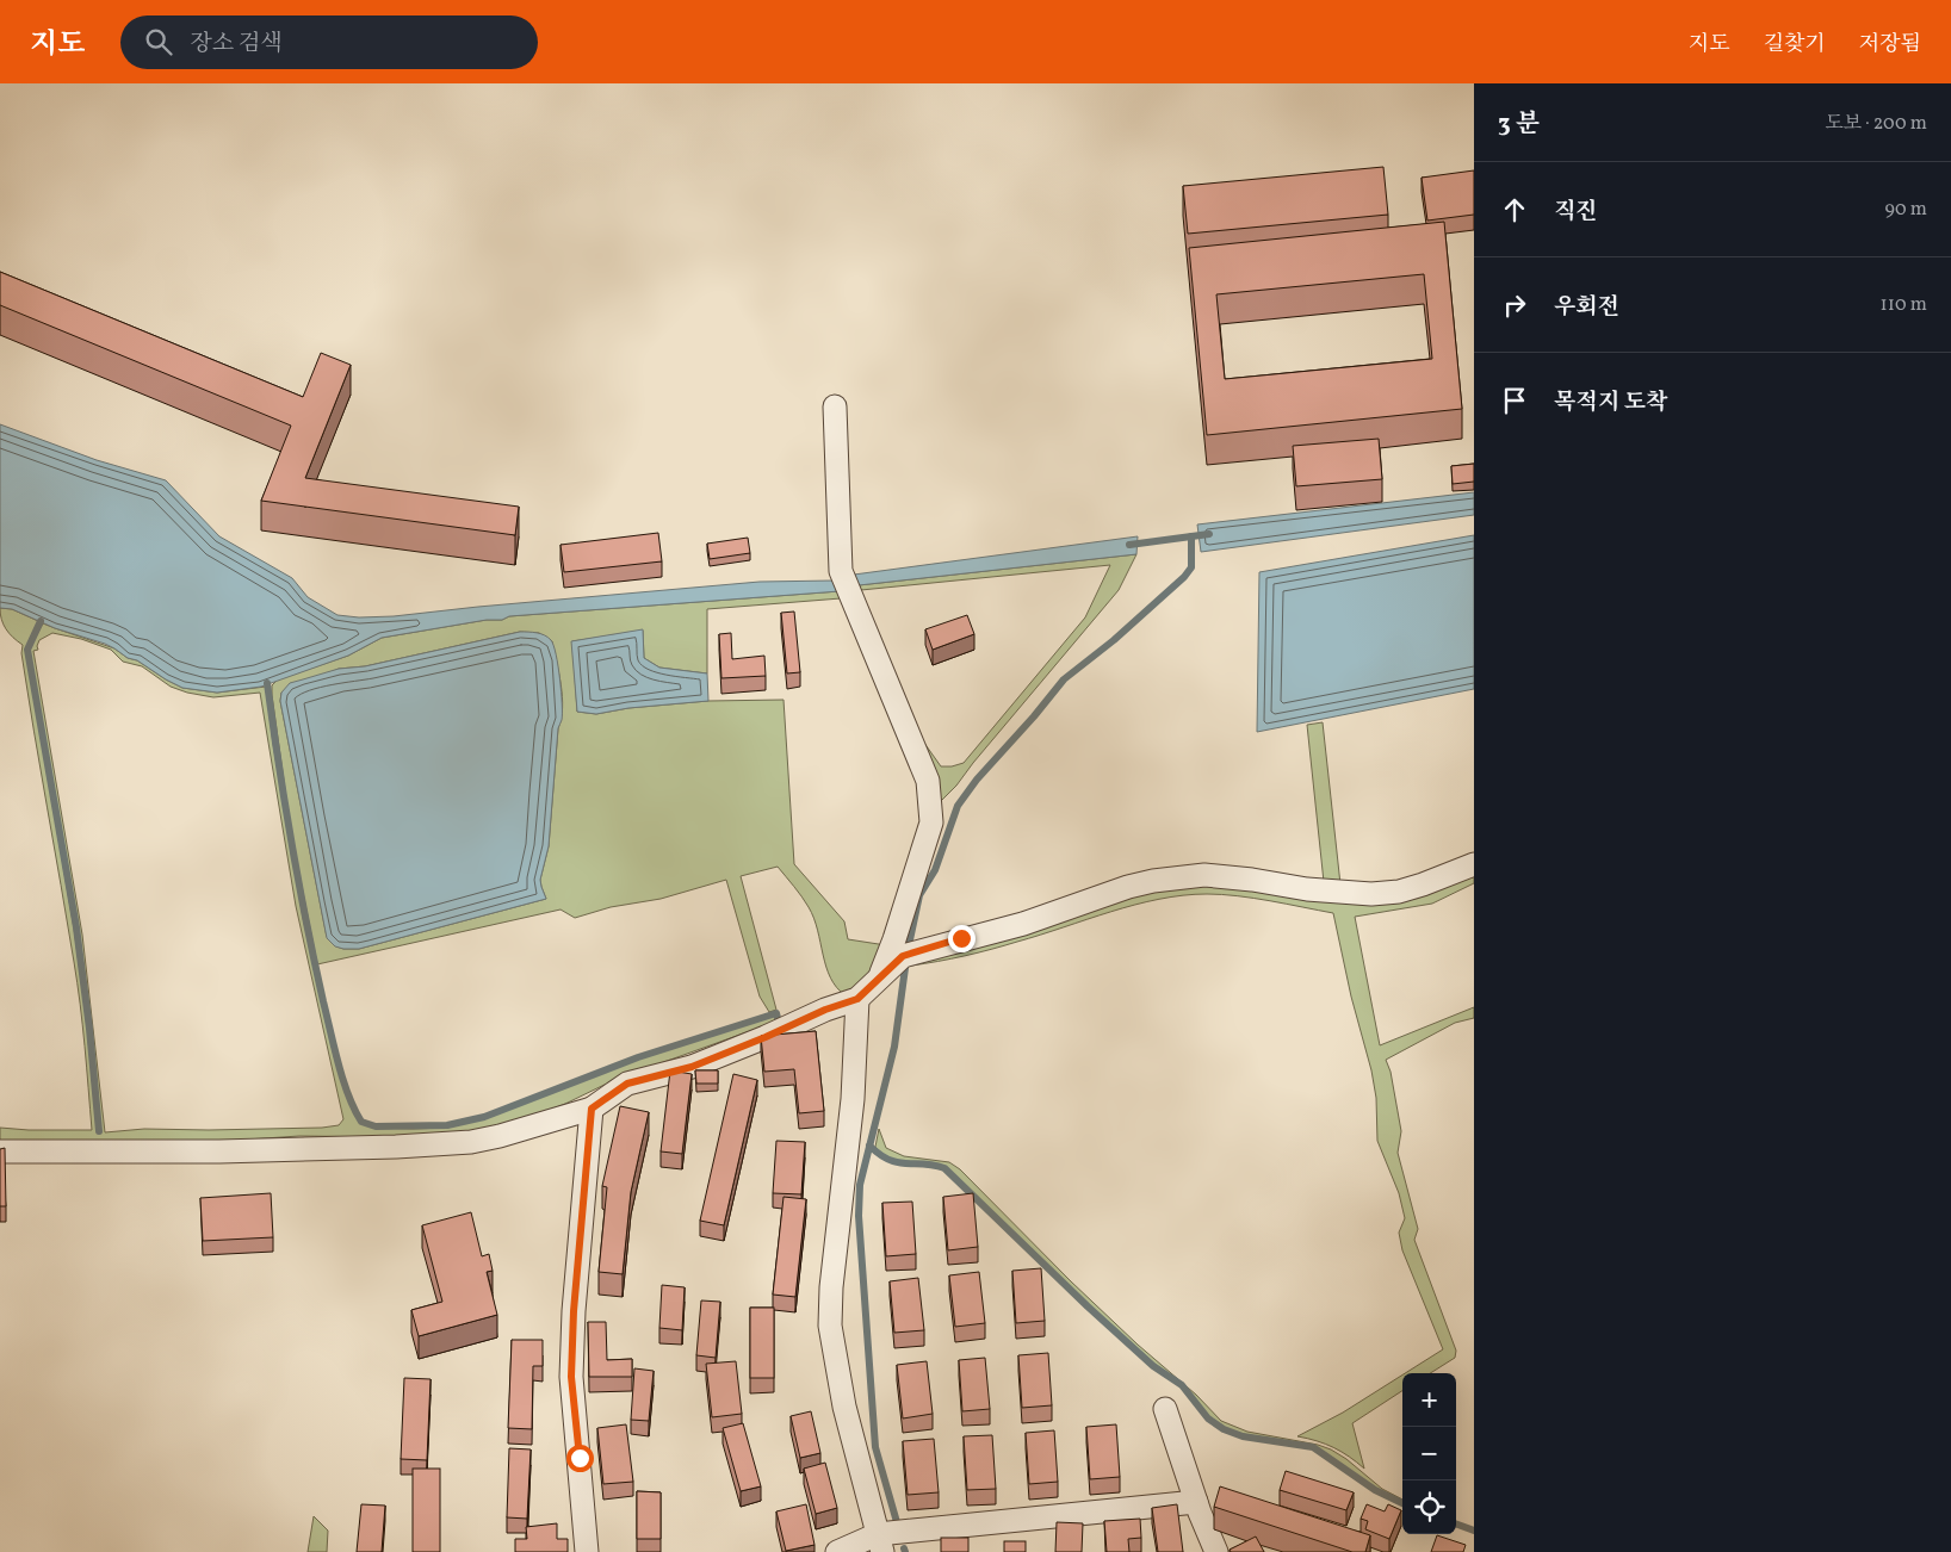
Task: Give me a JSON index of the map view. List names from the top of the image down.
{
  "page": {
    "header": "지도",
    "search": "장소 검색",
    "nav": ["지도", "길찾기", "저장됨"],
    "heading": ["3 분", "도보 · 200 m"],
    "list": [
      ["직진", "90 m"],
      ["우회전", "110 m"],
      "목적지 도착"
    ],
    "map_buttons": ["+", "−"]
  }
}
